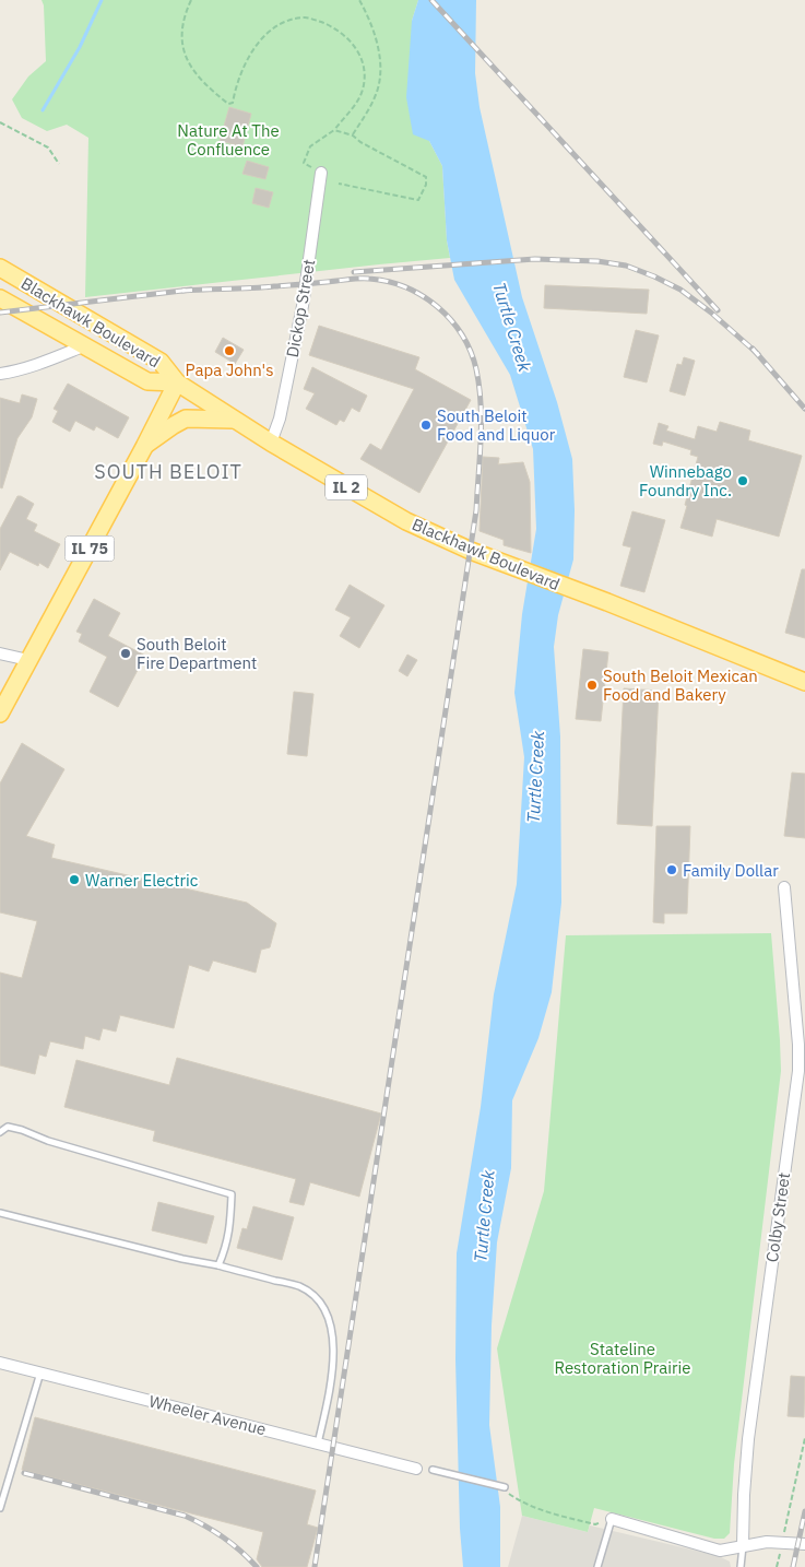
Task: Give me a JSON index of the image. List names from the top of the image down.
{
  "streets": {
    "main road": ["Blackhawk Boulevard", "IL 2", "IL 75"],
    "street": ["Dickop Street", "Colby Street", "Wheeler Avenue"]
  },
  "crossings": [
    ["Dickop Street", "Blackhawk Boulevard"],
    ["Blackhawk Boulevard", "IL 75"]
  ],
  "districts": ["SOUTH BELOIT"],
  "water": ["Turtle Creek"],
  "parks": ["Nature At The Confluence", "Stateline Restoration Prairie"],
  "places": [
    "Papa John's",
    "South Beloit Food and Liquor",
    "Winnebago Foundry Inc.",
    "South Beloit Fire Department",
    "South Beloit Mexican Food and Bakery",
    "Family Dollar",
    "Warner Electric"
  ]
}
